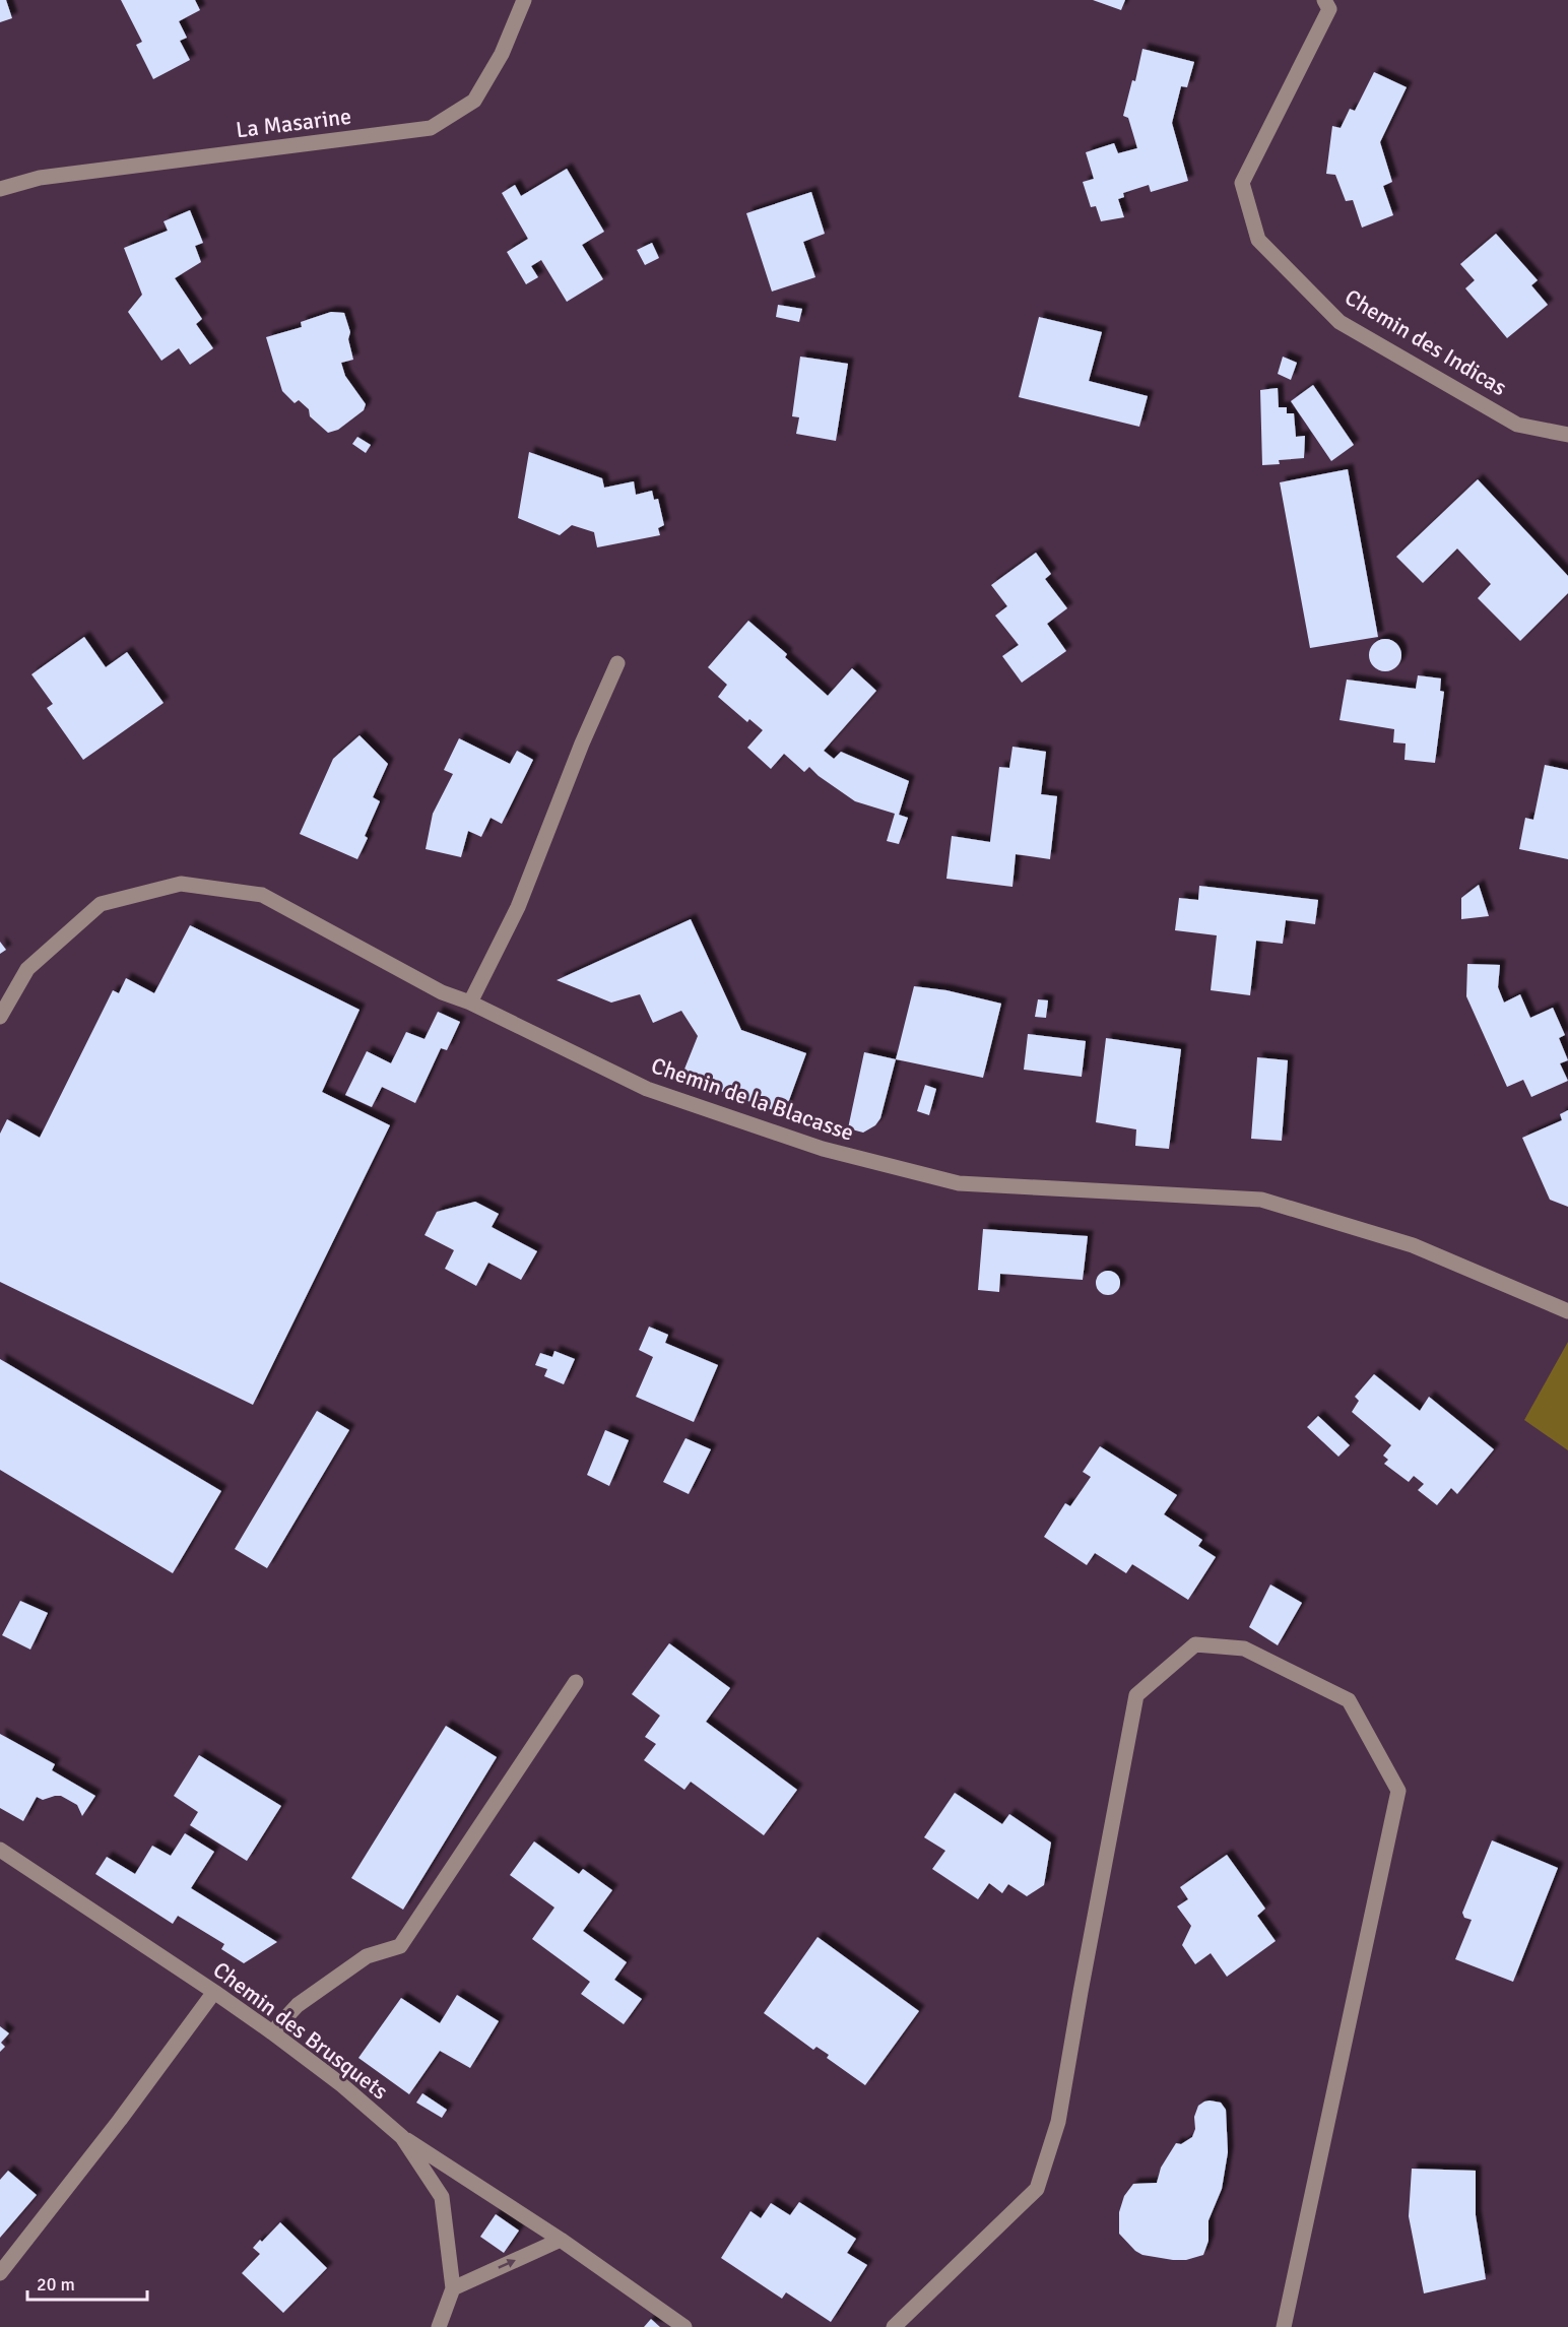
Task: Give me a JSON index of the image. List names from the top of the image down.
{
  "streets": {
    "street": [
      "La Masarine",
      "Chemin des Indicas",
      "Chemin de la Blacasse",
      "Chemin des Brusquets"
    ]
  },
  "scale_bar": "20 m"
}
